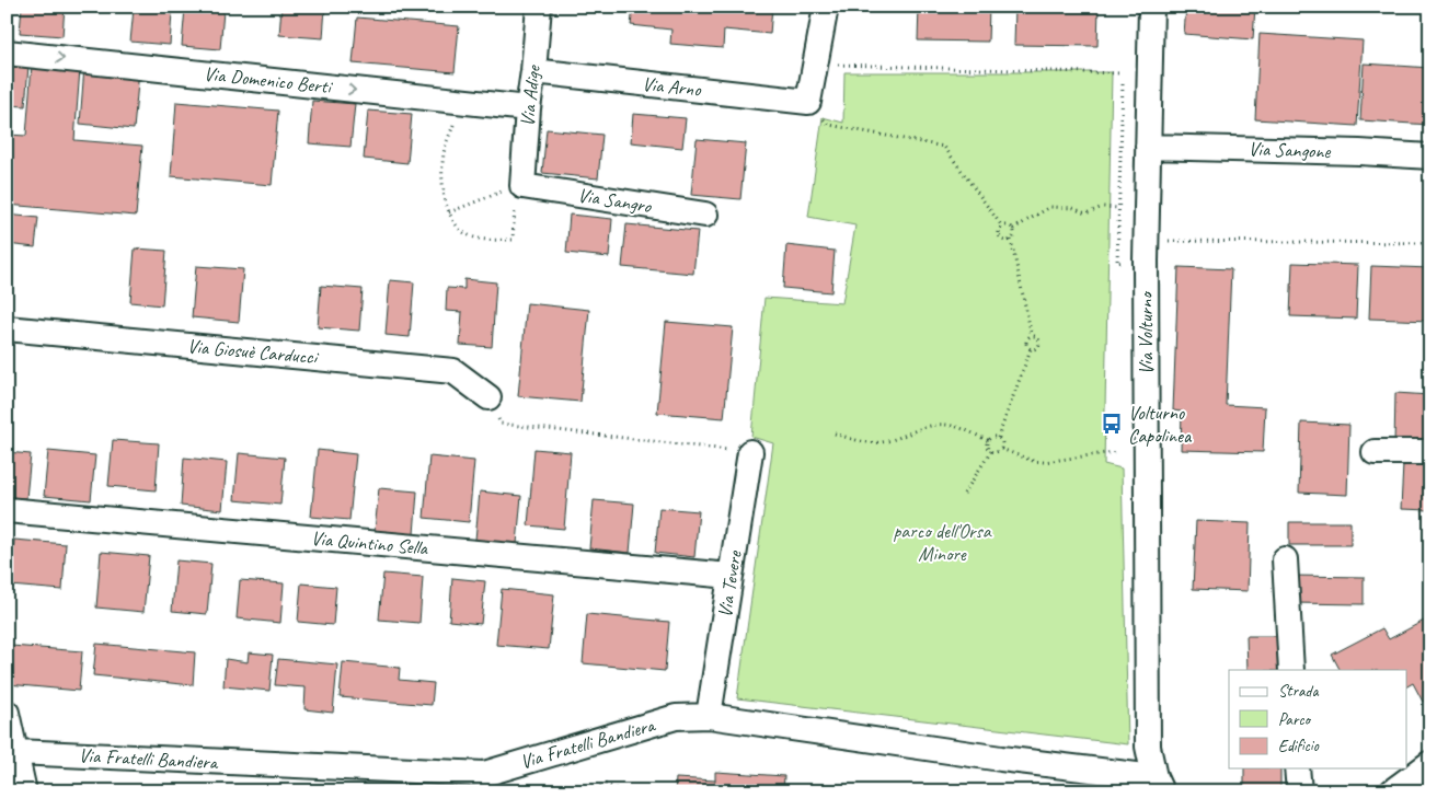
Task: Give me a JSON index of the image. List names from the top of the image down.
{
  "streets": {
    "street": [
      "Via Domenico Berti",
      "Via Arno",
      "Via Adige",
      "Via Sangone",
      "Via Sangro",
      "Via Volturno",
      "Via Giosuè Carducci",
      "Via Quintino Sella",
      "Via Tevere",
      "Via Fratelli Bandiera"
    ]
  },
  "crossings": [
    ["Via Domenico Berti", "Via Adige"],
    ["Via Arno", "Via Adige"],
    ["Via Adige", "Via Sangro"],
    ["Via Sangone", "Via Volturno"],
    ["Via Volturno", "Via Fratelli Bandiera"],
    ["Via Quintino Sella", "Via Tevere"],
    ["Via Tevere", "Via Fratelli Bandiera"]
  ],
  "one_way": ["Via Domenico Berti"],
  "parks": ["parco dell'Orsa Minore"],
  "places": {
    "bus stop": ["Volturno Capolinea"]
  },
  "legend": ["Strada", "Parco", "Edificio"]
}
